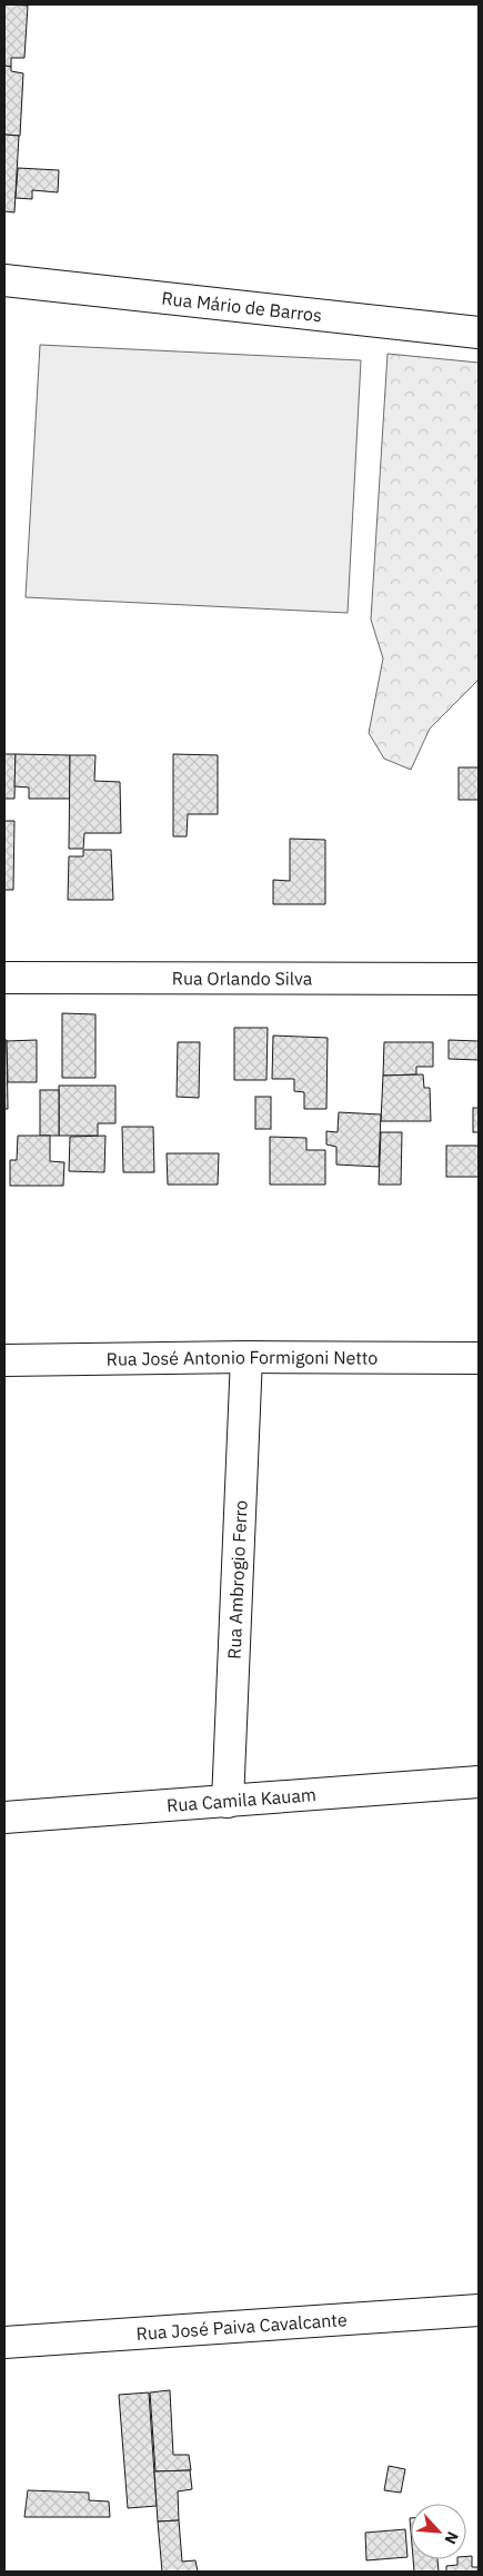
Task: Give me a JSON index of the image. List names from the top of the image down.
{
  "streets": {
    "street": [
      "Rua Mário de Barros",
      "Rua Orlando Silva",
      "Rua José Antonio Formigoni Netto",
      "Rua Ambrogio Ferro",
      "Rua Camila Kauam",
      "Rua José Paiva Cavalcante"
    ]
  },
  "crossings": [
    ["Rua José Antonio Formigoni Netto", "Rua Ambrogio Ferro"],
    ["Rua Ambrogio Ferro", "Rua Camila Kauam"]
  ],
  "north": "bottom right"
}
